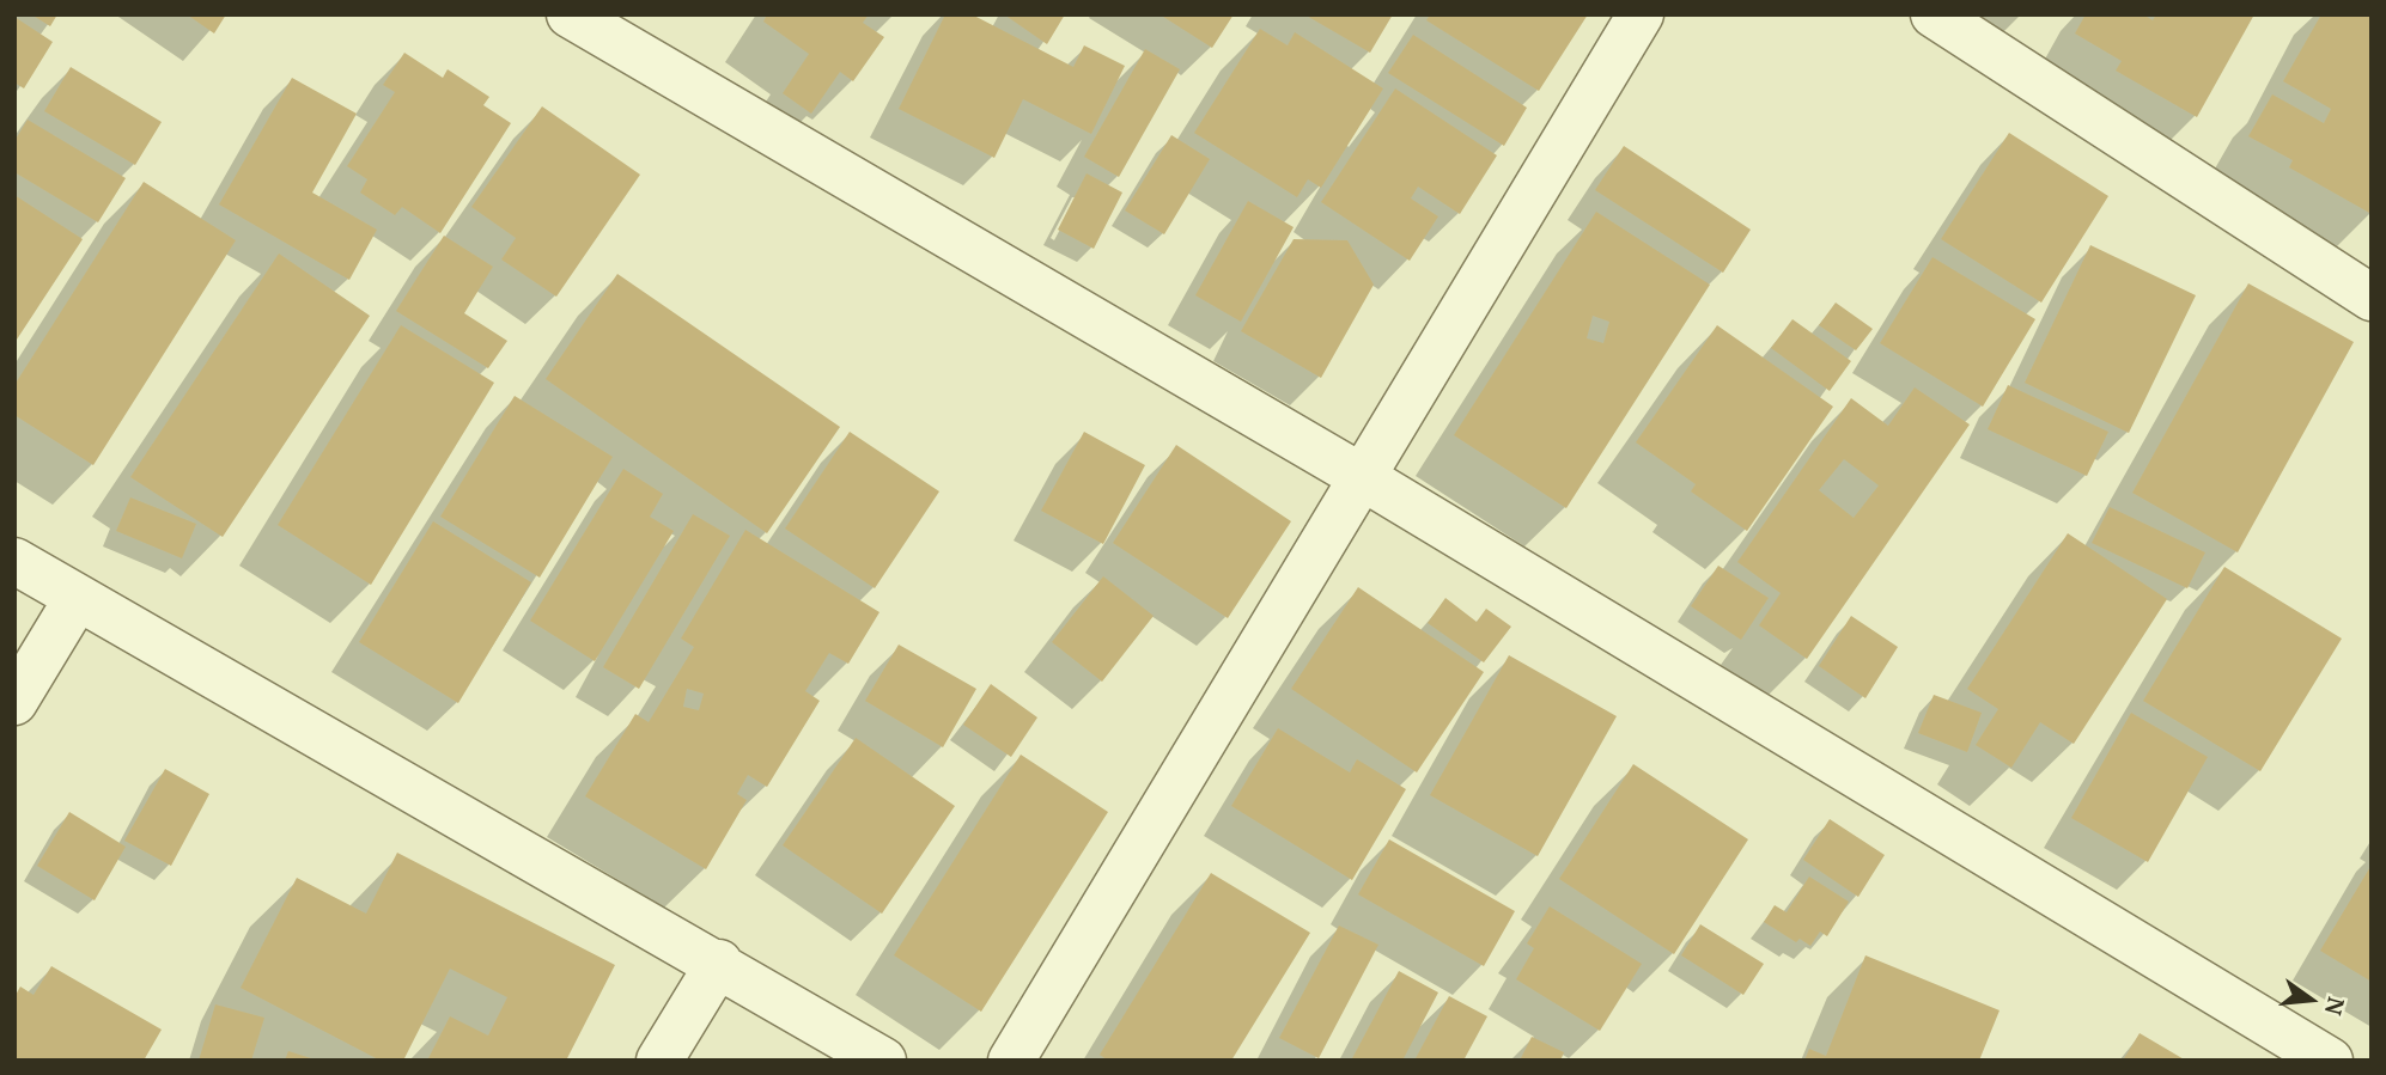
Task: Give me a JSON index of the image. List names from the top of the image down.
{
  "north": "right"
}
